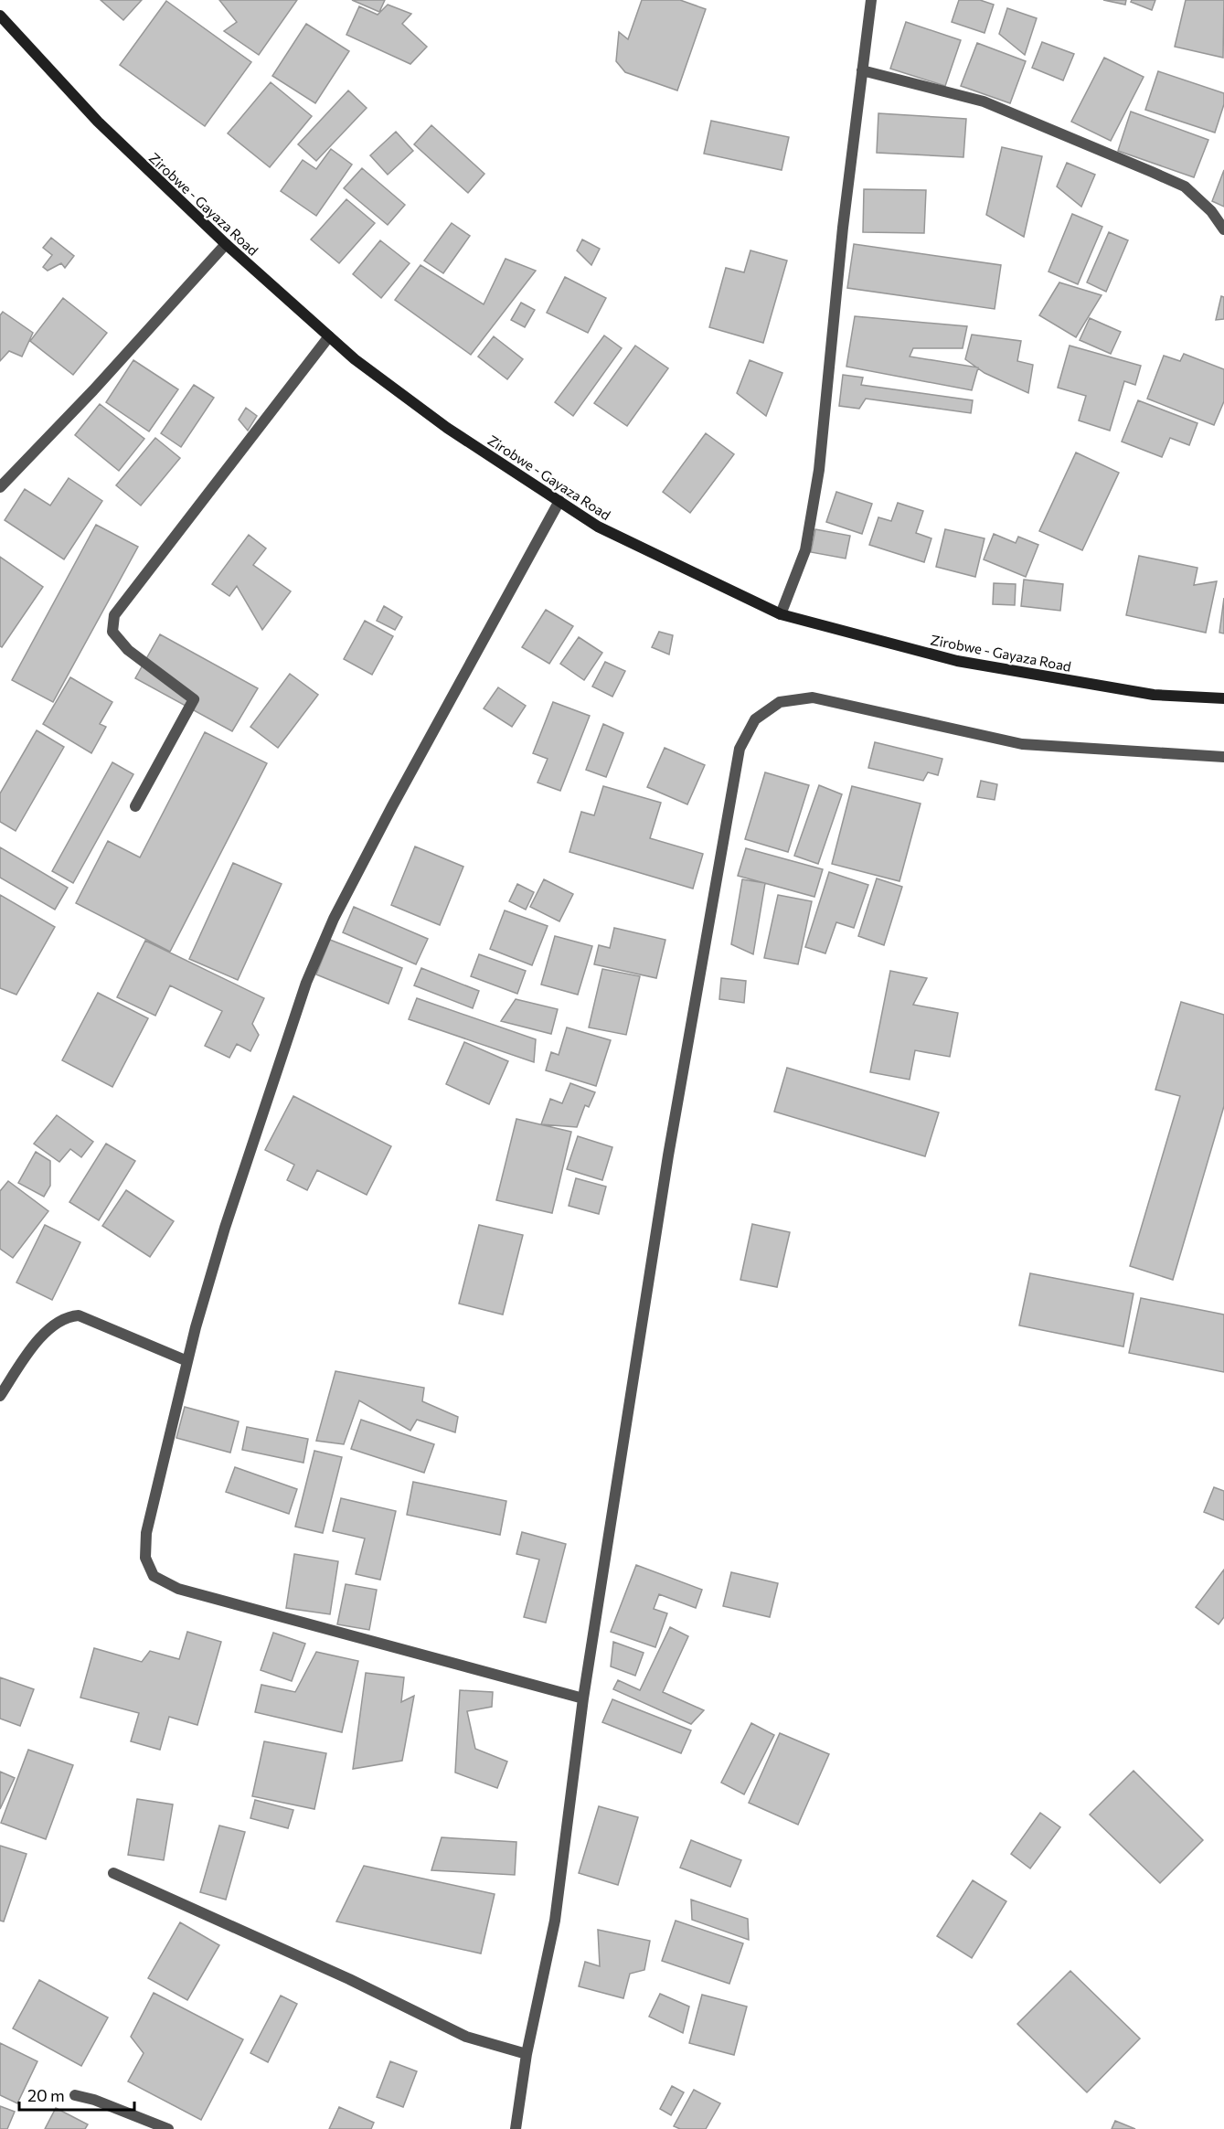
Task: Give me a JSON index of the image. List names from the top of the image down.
{
  "streets": {
    "street": ["Zirobwe - Gayaza Road"]
  },
  "scale_bar": "20 m"
}
